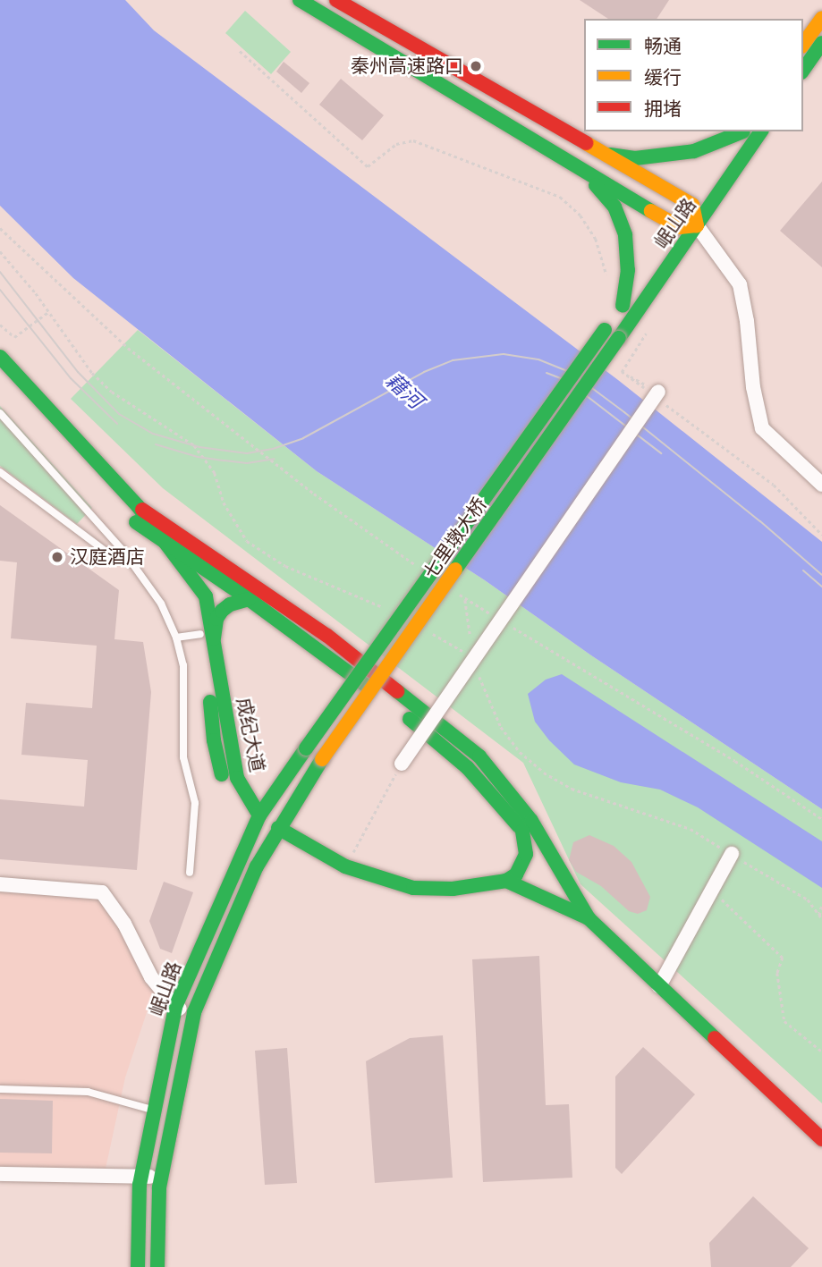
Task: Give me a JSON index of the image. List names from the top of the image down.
{
  "streets": {
    "main road": ["岷山路", "七里墩大桥", "成纪大道"]
  },
  "crossings": [
    ["岷山路", "七里墩大桥"],
    ["岷山路", "成纪大道"]
  ],
  "water": ["藉河"],
  "places": ["秦州高速路口", "汉庭酒店"],
  "legend": ["畅通", "缓行", "拥堵"]
}
